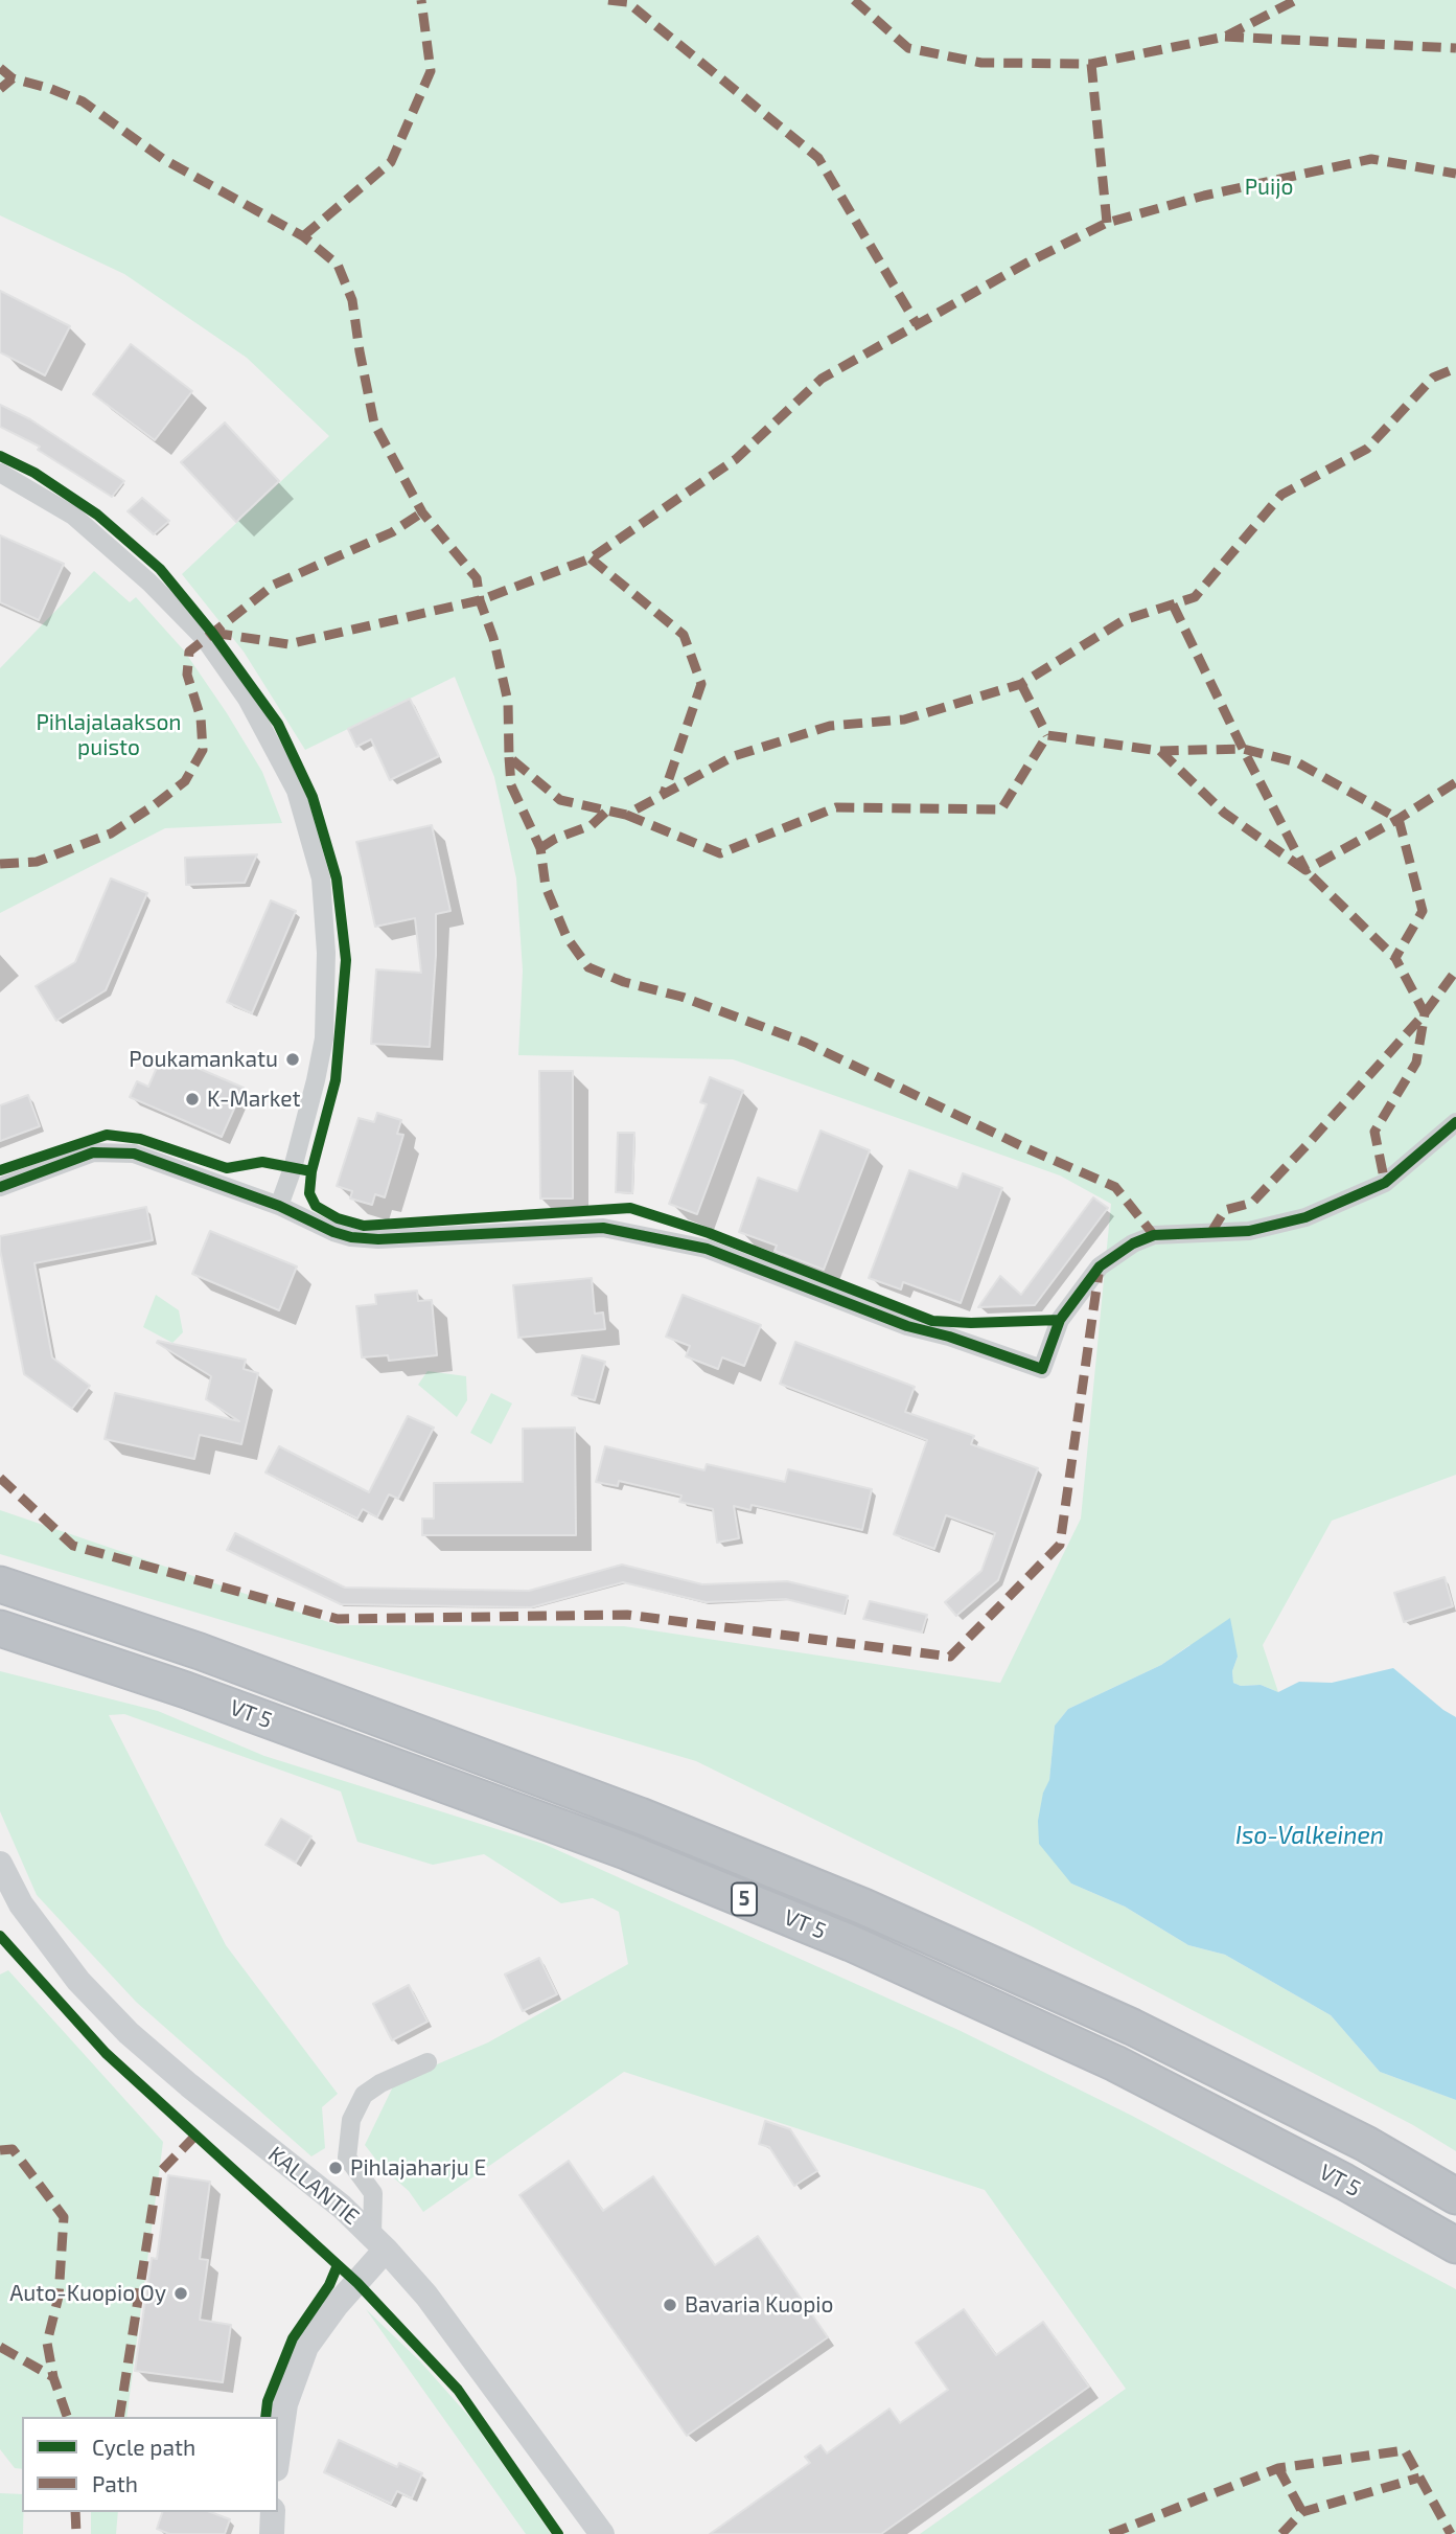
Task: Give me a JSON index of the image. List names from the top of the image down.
{
  "streets": {
    "highway": ["VT 5", "5"],
    "main road": ["KALLANTIE"]
  },
  "water": ["Iso-Valkeinen"],
  "parks": ["Puijo", "Pihlajalaakson puisto"],
  "places": [
    "Poukamankatu",
    "K-Market",
    "Pihlajaharju E",
    "Auto-Kuopio Oy",
    "Bavaria Kuopio"
  ],
  "legend": ["Cycle path", "Path"]
}
